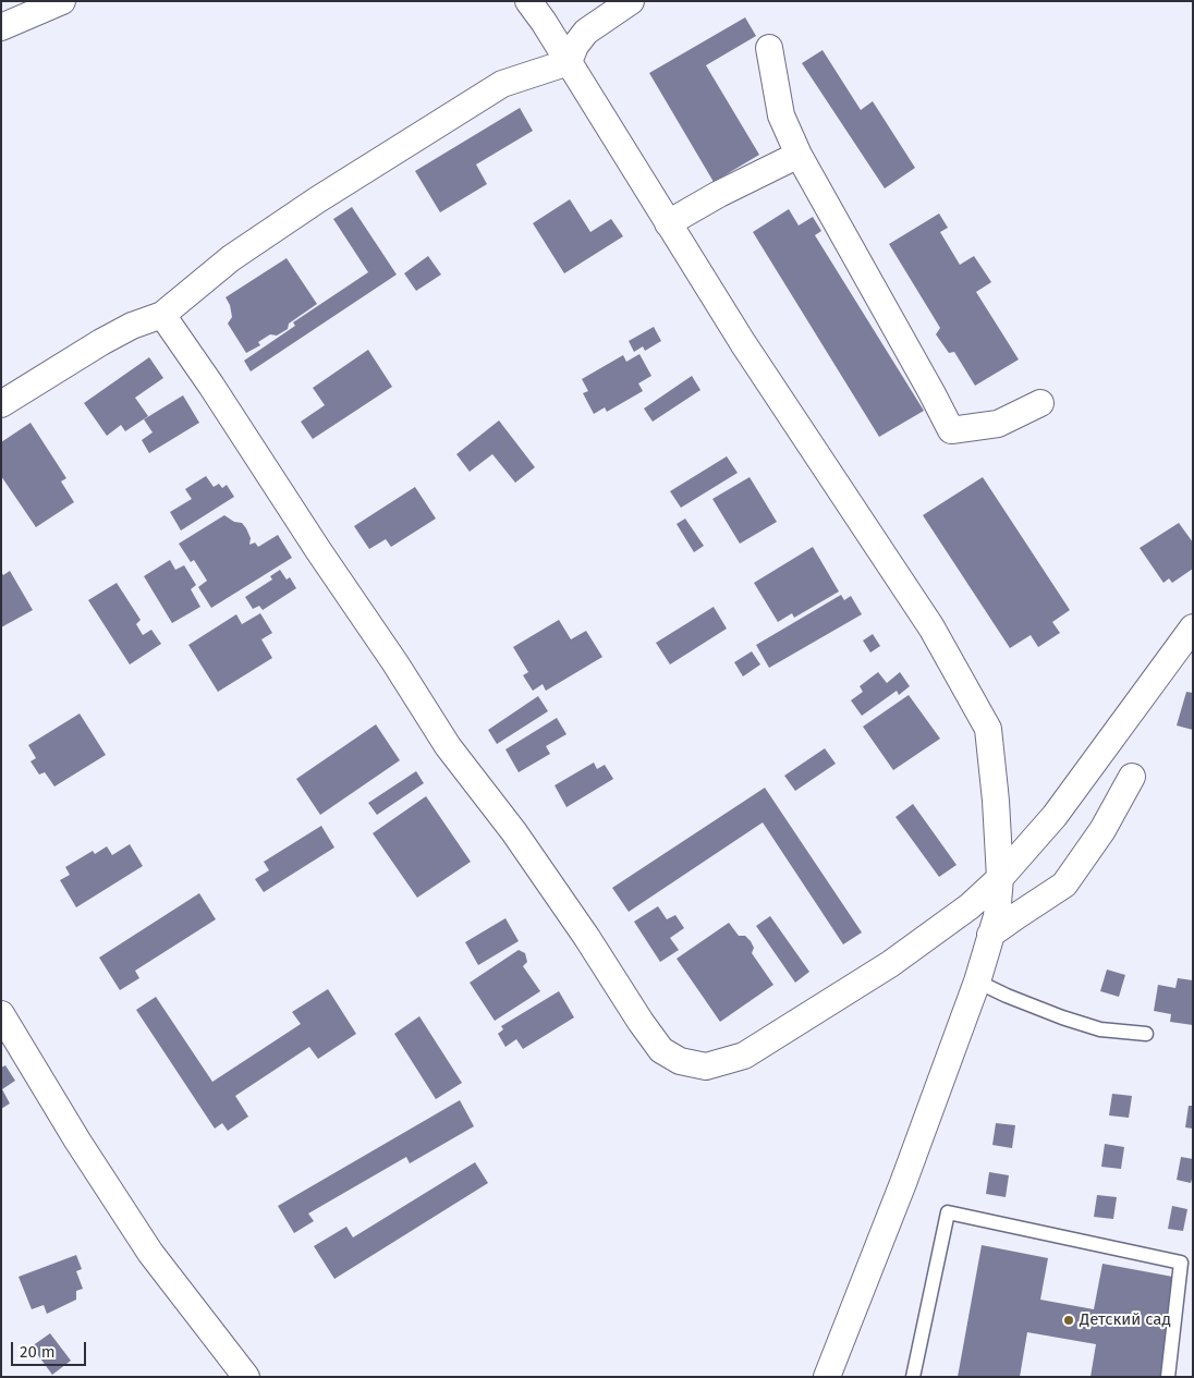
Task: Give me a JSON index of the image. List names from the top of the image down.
{
  "places": ["Детский сад"],
  "scale_bar": "20 m"
}
